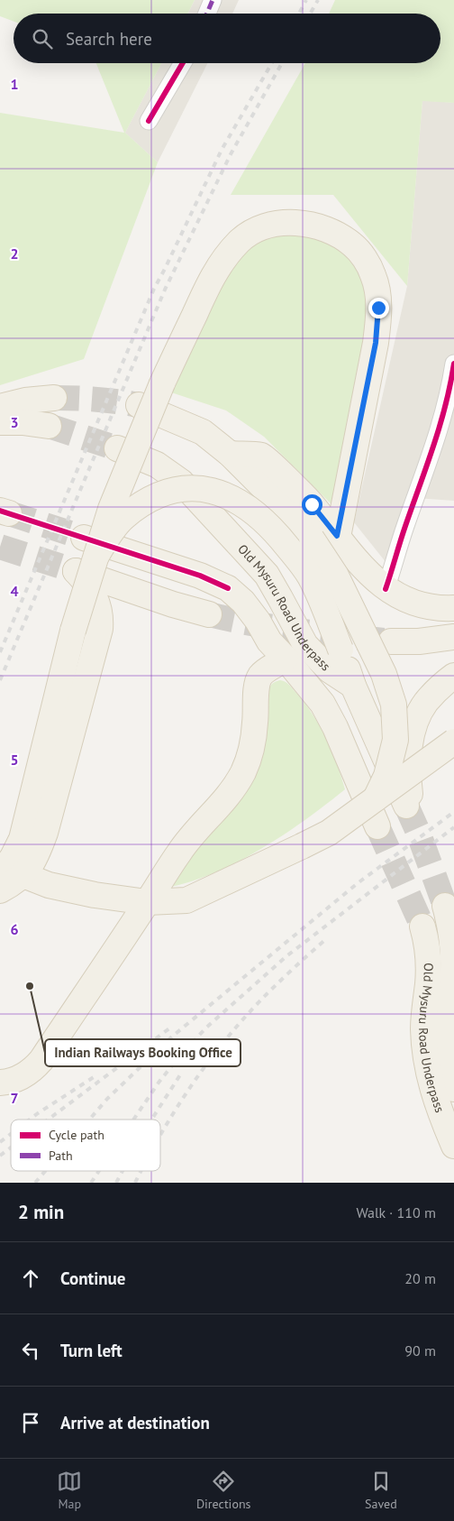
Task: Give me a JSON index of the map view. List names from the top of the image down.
{
  "streets": {
    "main road": ["Old Mysuru Road Underpass"]
  },
  "places": ["Indian Railways Booking Office"],
  "legend": ["Cycle path", "Path"],
  "page": {
    "search": "Search here",
    "heading": ["2 min", "Walk · 110 m"],
    "list": [
      ["Continue", "20 m"],
      ["Turn left", "90 m"],
      "Arrive at destination"
    ],
    "nav": ["Map", "Directions", "Saved"]
  },
  "grid": {
    "rows": [
      "1",
      "2",
      "3",
      "4",
      "5",
      "6",
      "7"
    ]
  }
}
